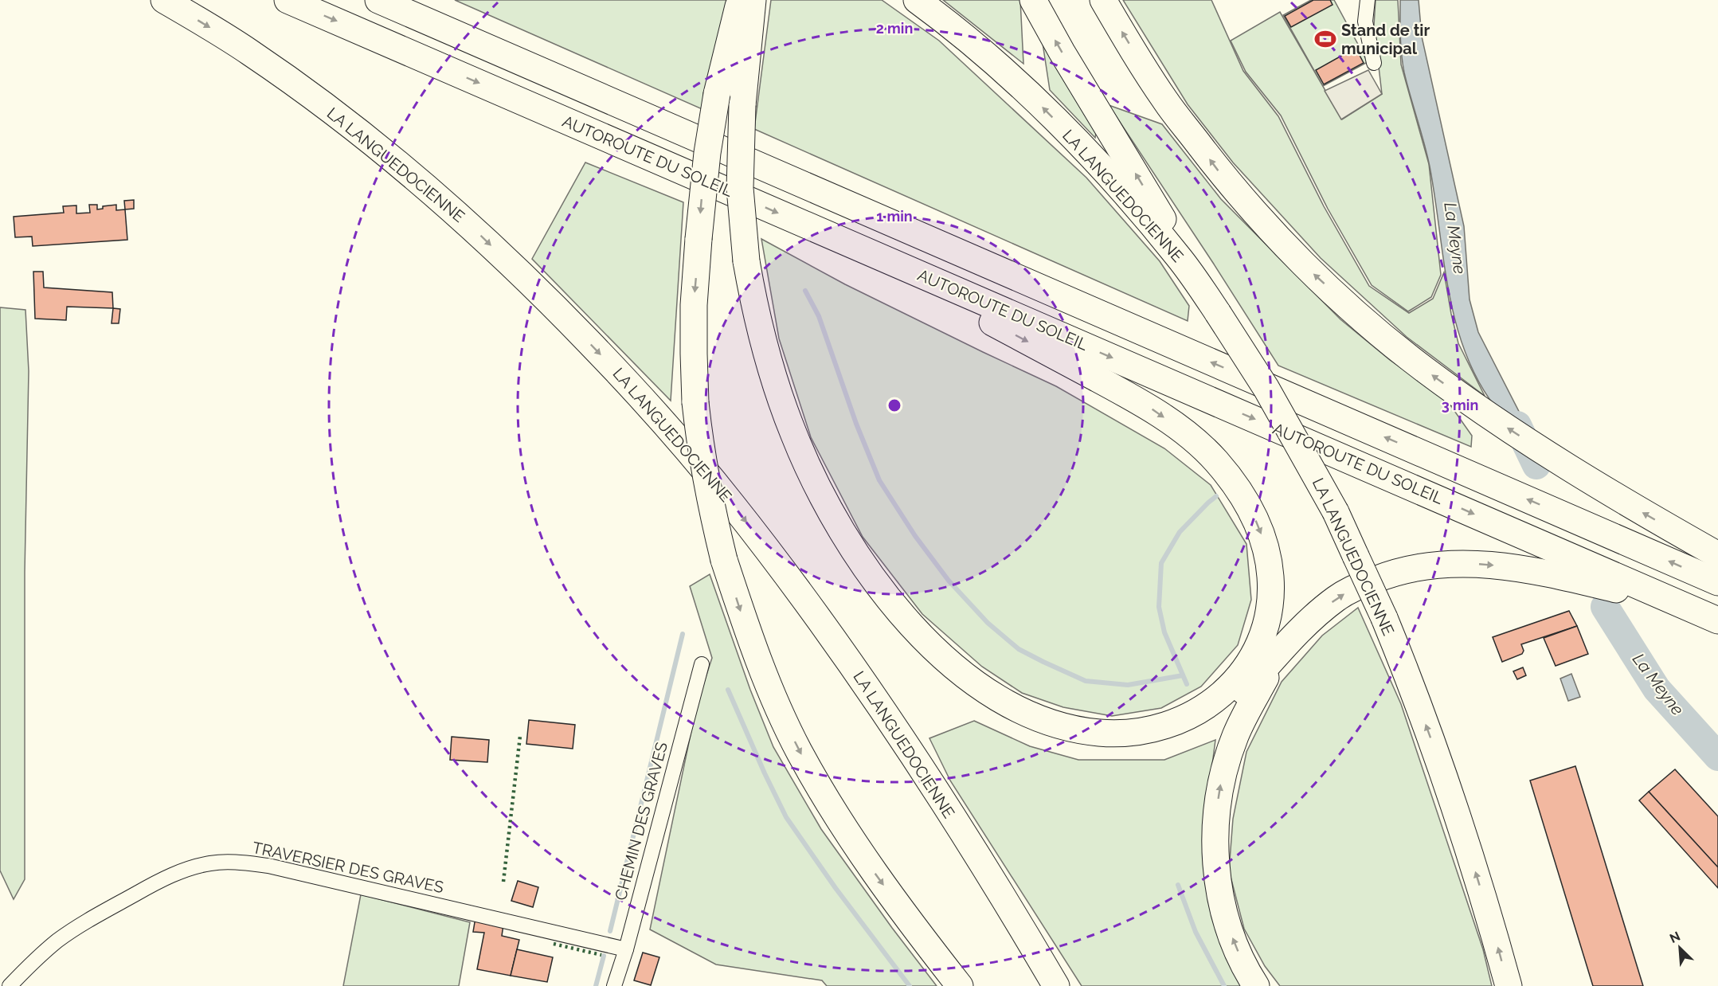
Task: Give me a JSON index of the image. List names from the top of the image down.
{
  "streets": {
    "highway": ["AUTOROUTE DU SOLEIL", "LA LANGUEDOCIENNE"],
    "street": ["CHEMIN DES GRAVES", "TRAVERSIER DES GRAVES"]
  },
  "crossings": [
    ["CHEMIN DES GRAVES", "TRAVERSIER DES GRAVES"]
  ],
  "water": ["La Meyne"],
  "places": {
    "sports": ["Stand de tir municipal"]
  },
  "north": "top left",
  "rings": ["2 min", "1 min", "3 min"]
}
